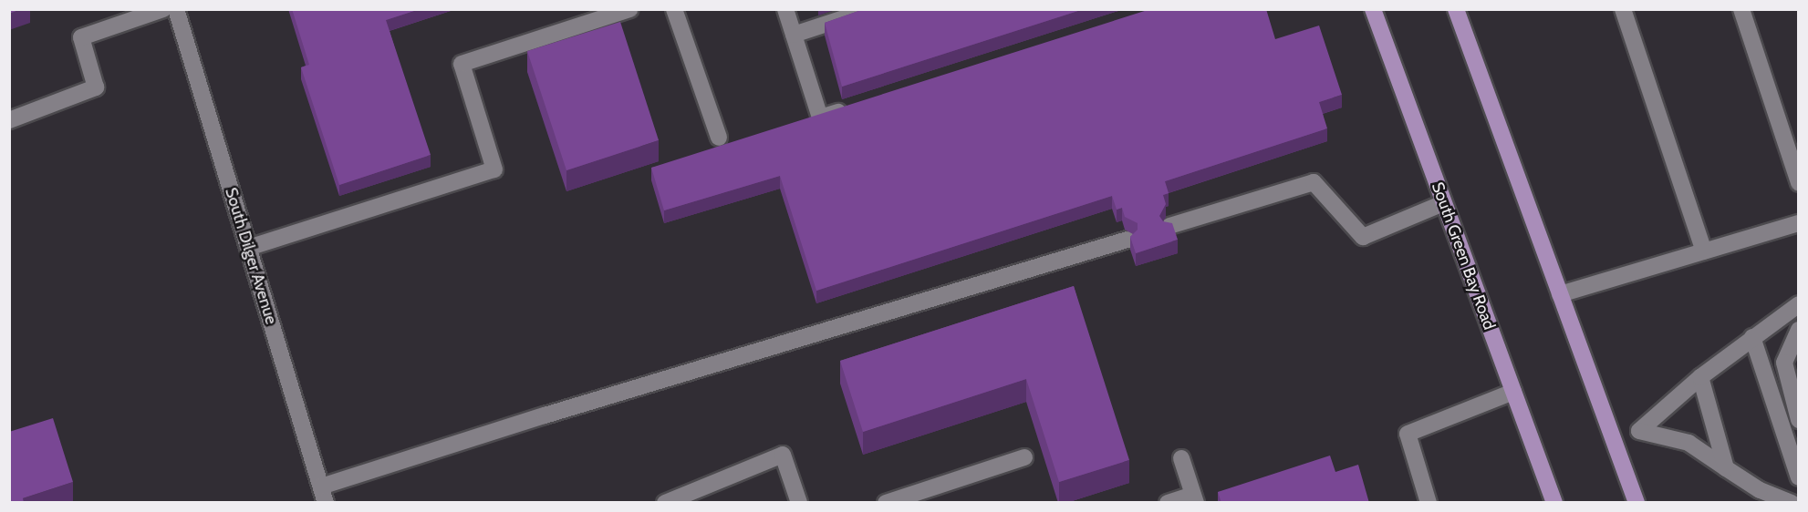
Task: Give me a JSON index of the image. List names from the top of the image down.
{
  "streets": {
    "main road": ["South Green Bay Road"],
    "street": ["South Dilger Avenue"]
  }
}
